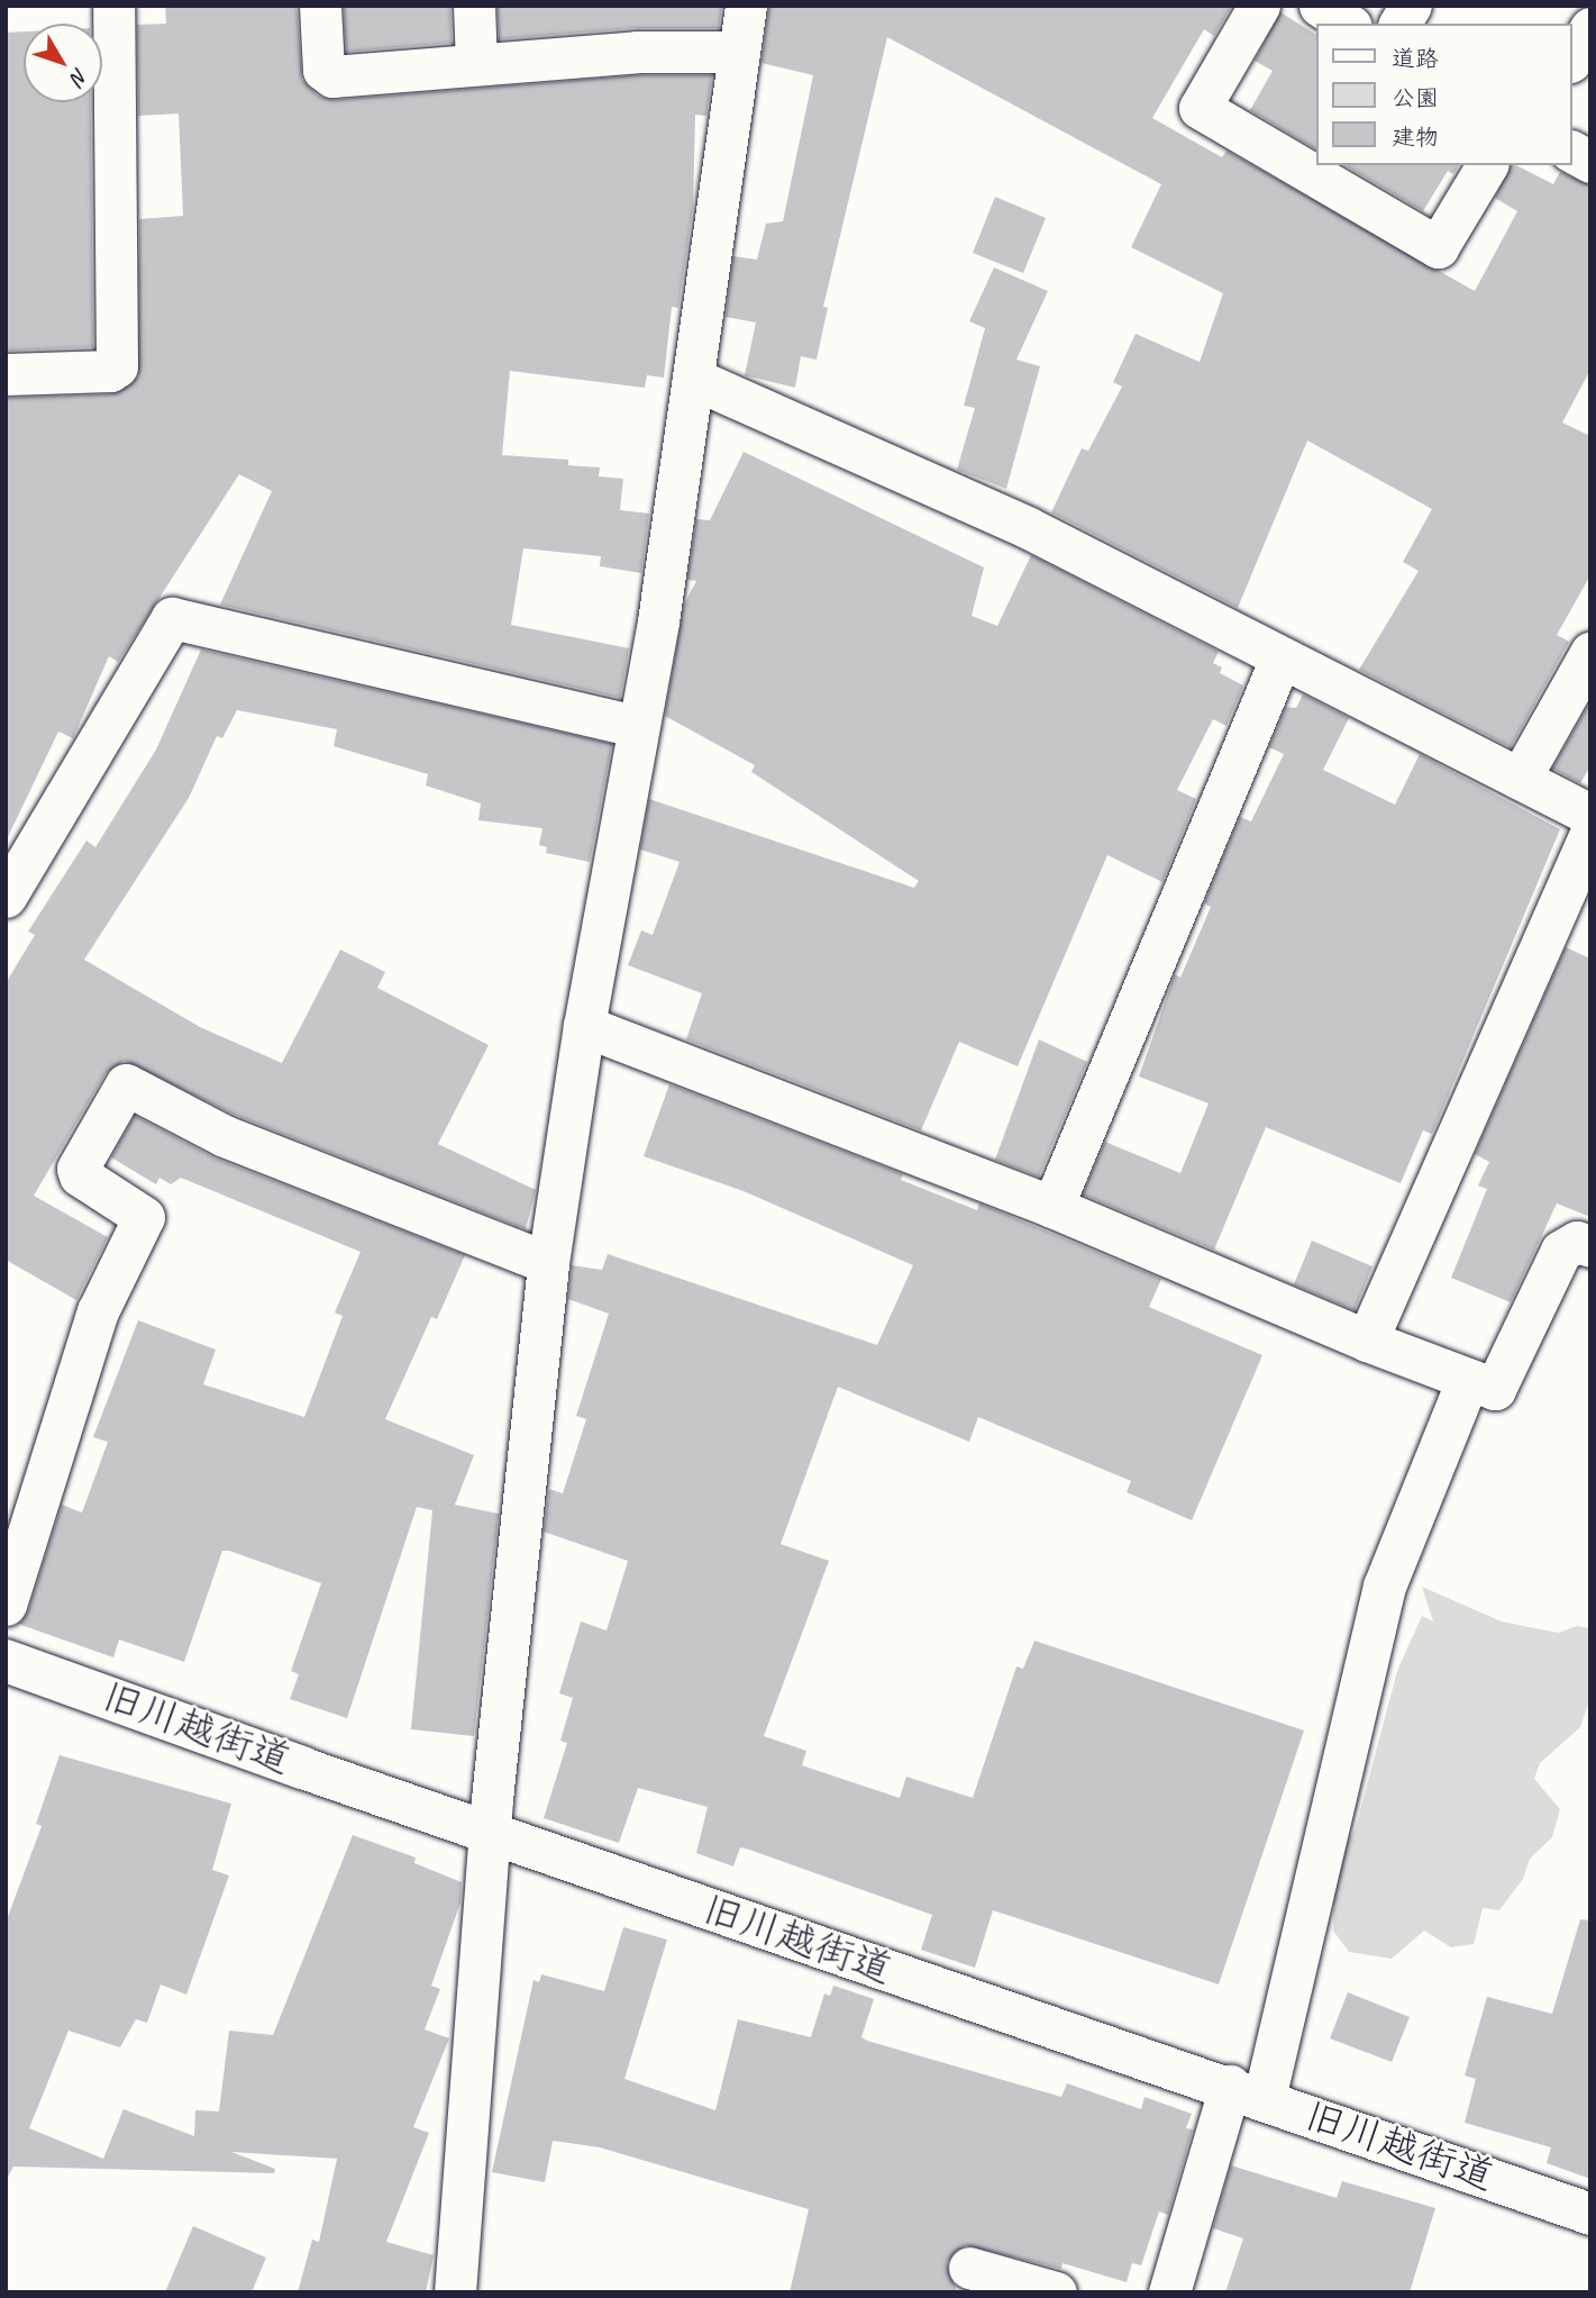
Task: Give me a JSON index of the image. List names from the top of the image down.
{
  "streets": {
    "street": ["旧川越街道"]
  },
  "legend": ["道路", "公園", "建物"],
  "north": "bottom right"
}
